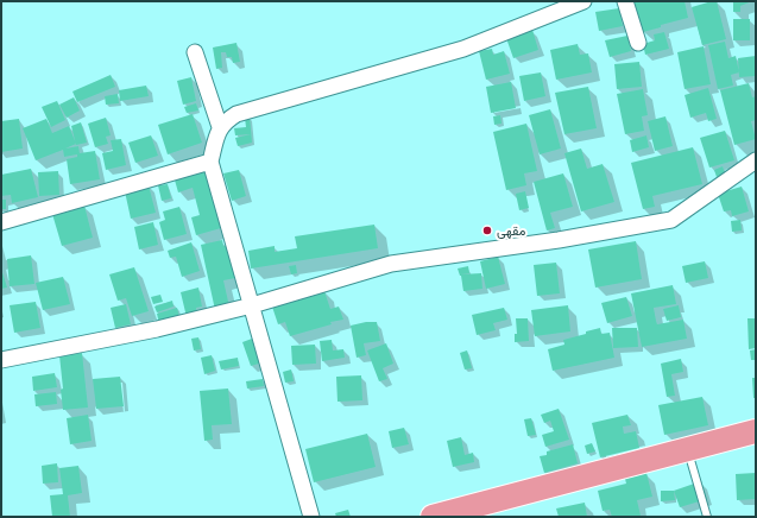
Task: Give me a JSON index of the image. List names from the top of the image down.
{
  "places": ["مقهى"]
}
